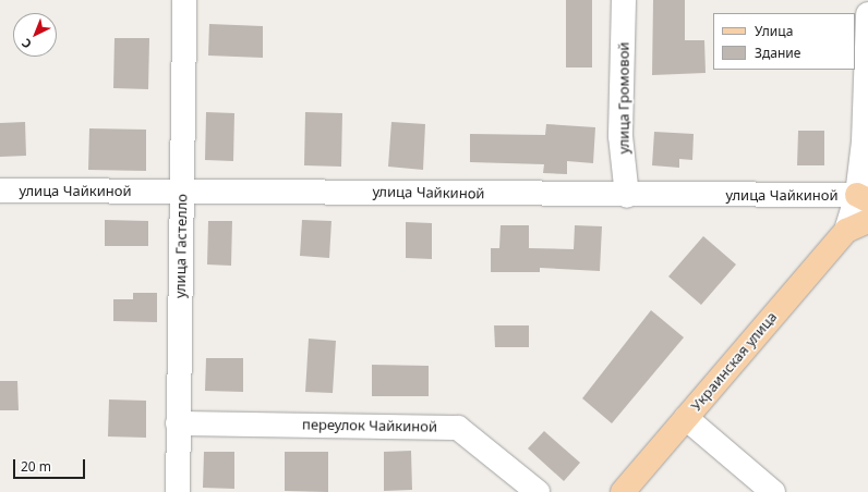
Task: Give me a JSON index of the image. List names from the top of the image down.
{
  "streets": {
    "main road": ["Украинская улица"],
    "street": [
      "улица Громовой",
      "улица Чайкиной",
      "улица Гастелло",
      "переулок Чайкиной"
    ]
  },
  "crossings": [
    ["улица Громовой", "улица Чайкиной"],
    ["улица Чайкиной", "улица Гастелло"],
    ["улица Гастелло", "переулок Чайкиной"]
  ],
  "legend": ["Улица", "Здание"],
  "scale_bar": "20 m",
  "north": "bottom left"
}
